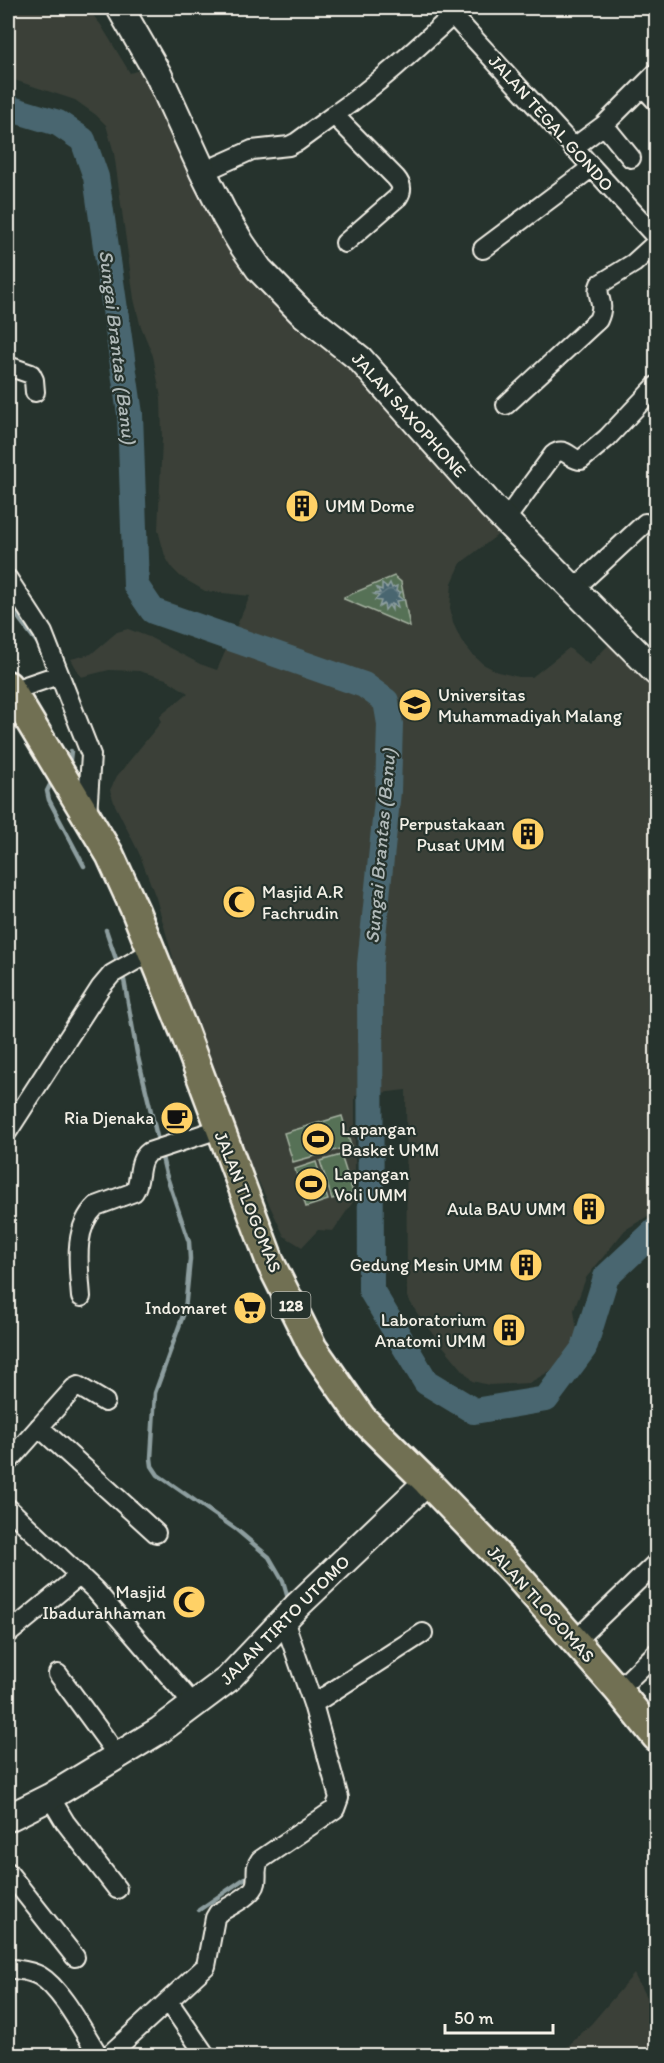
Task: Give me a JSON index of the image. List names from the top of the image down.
{
  "streets": {
    "main road": [
      "JALAN SAXOPHONE",
      "JALAN TLOGOMAS",
      "128",
      "JALAN TIRTO UTOMO"
    ],
    "street": ["JALAN TEGAL GONDO"]
  },
  "crossings": [
    ["JALAN TLOGOMAS", "JALAN TIRTO UTOMO"]
  ],
  "water": ["Sungai Brantas (Banu)"],
  "places": {
    "building": [
      "UMM Dome",
      "Perpustakaan Pusat UMM",
      "Aula BAU UMM",
      "Gedung Mesin UMM",
      "Laboratorium Anatomi UMM"
    ],
    "school or university": ["Universitas Muhammadiyah Malang"],
    "mosque": ["Masjid A.R Fachrudin", "Masjid Ibadurahhaman"],
    "cafe": ["Ria Djenaka"],
    "sports": ["Lapangan Basket UMM", "Lapangan Voli UMM"],
    "supermarket": ["Indomaret"]
  },
  "scale_bar": "50 m"
}
